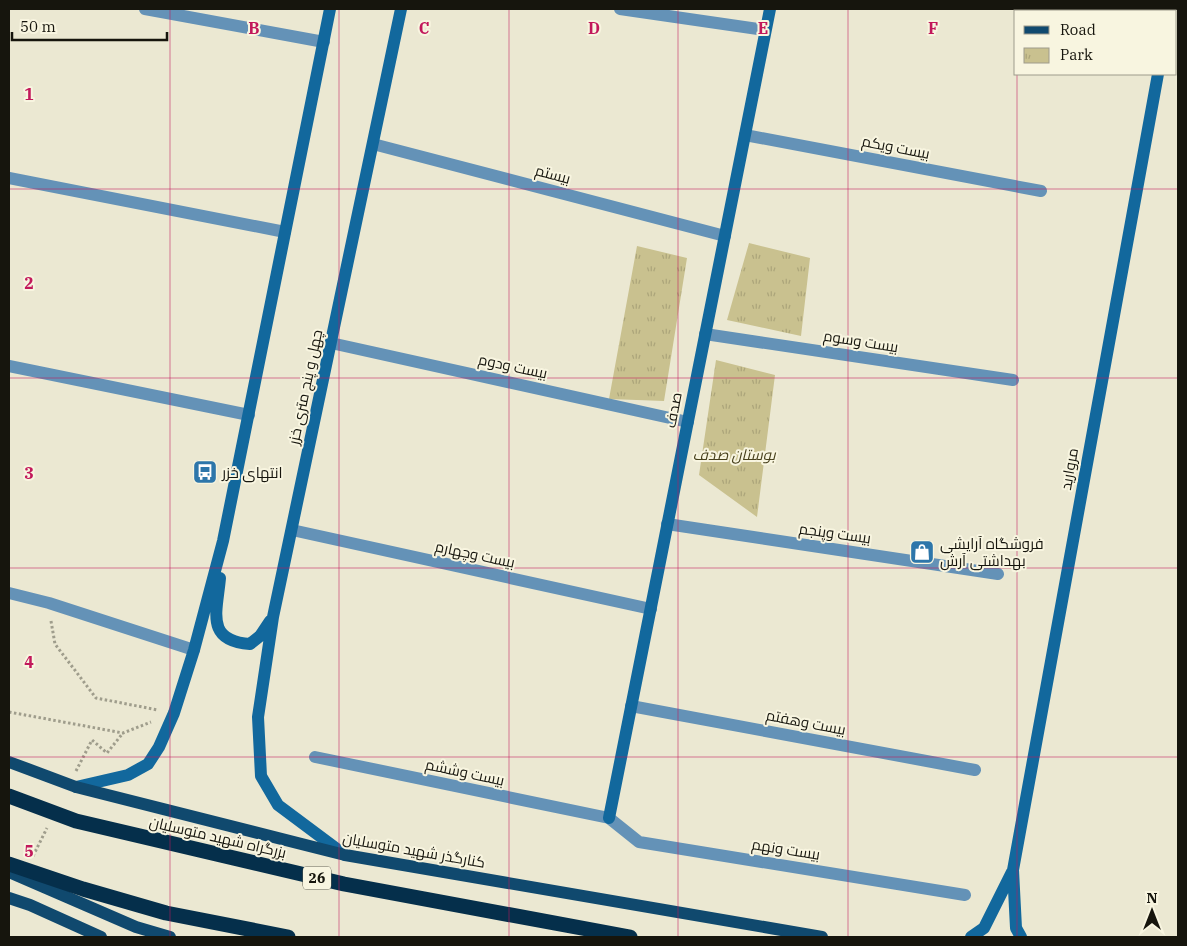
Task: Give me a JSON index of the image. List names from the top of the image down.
{
  "streets": {
    "highway": ["بزرگراه شهید متوسلیان", "26"],
    "main road": [
      "چهل و پنج متری خزر",
      "صدف",
      "مروارید",
      "کنارگذر شهید متوسلیان"
    ],
    "street": [
      "بیست ویکم",
      "بیستم",
      "بیست وسوم",
      "بیست ودوم",
      "بیست وپنجم",
      "بیست وچهارم",
      "بیست وهفتم",
      "بیست وششم",
      "بیست ونهم"
    ]
  },
  "crossings": [
    ["بیست ویکم", "صدف"],
    ["بیستم", "چهل و پنج متری خزر"],
    ["بیستم", "صدف"],
    ["بیست وسوم", "صدف"],
    ["بیست ودوم", "چهل و پنج متری خزر"],
    ["بیست ودوم", "صدف"],
    ["چهل و پنج متری خزر", "بیست وچهارم"],
    ["چهل و پنج متری خزر", "کنارگذر شهید متوسلیان"],
    ["صدف", "بیست وپنجم"],
    ["صدف", "بیست وچهارم"],
    ["صدف", "بیست وهفتم"],
    ["صدف", "بیست وششم"],
    ["صدف", "بیست ونهم"],
    ["بیست وششم", "بیست ونهم"]
  ],
  "parks": ["بوستان صدف"],
  "places": {
    "bus stop": ["انتهای خزر"],
    "shop": ["فروشگاه آرایشی بهداشتی آرش"]
  },
  "legend": ["Road", "Park"],
  "scale_bar": "50 m",
  "north": "top",
  "grid": {
    "columns": [
      "B",
      "C",
      "D",
      "E",
      "F"
    ],
    "rows": [
      "1",
      "2",
      "3",
      "4",
      "5"
    ]
  }
}
